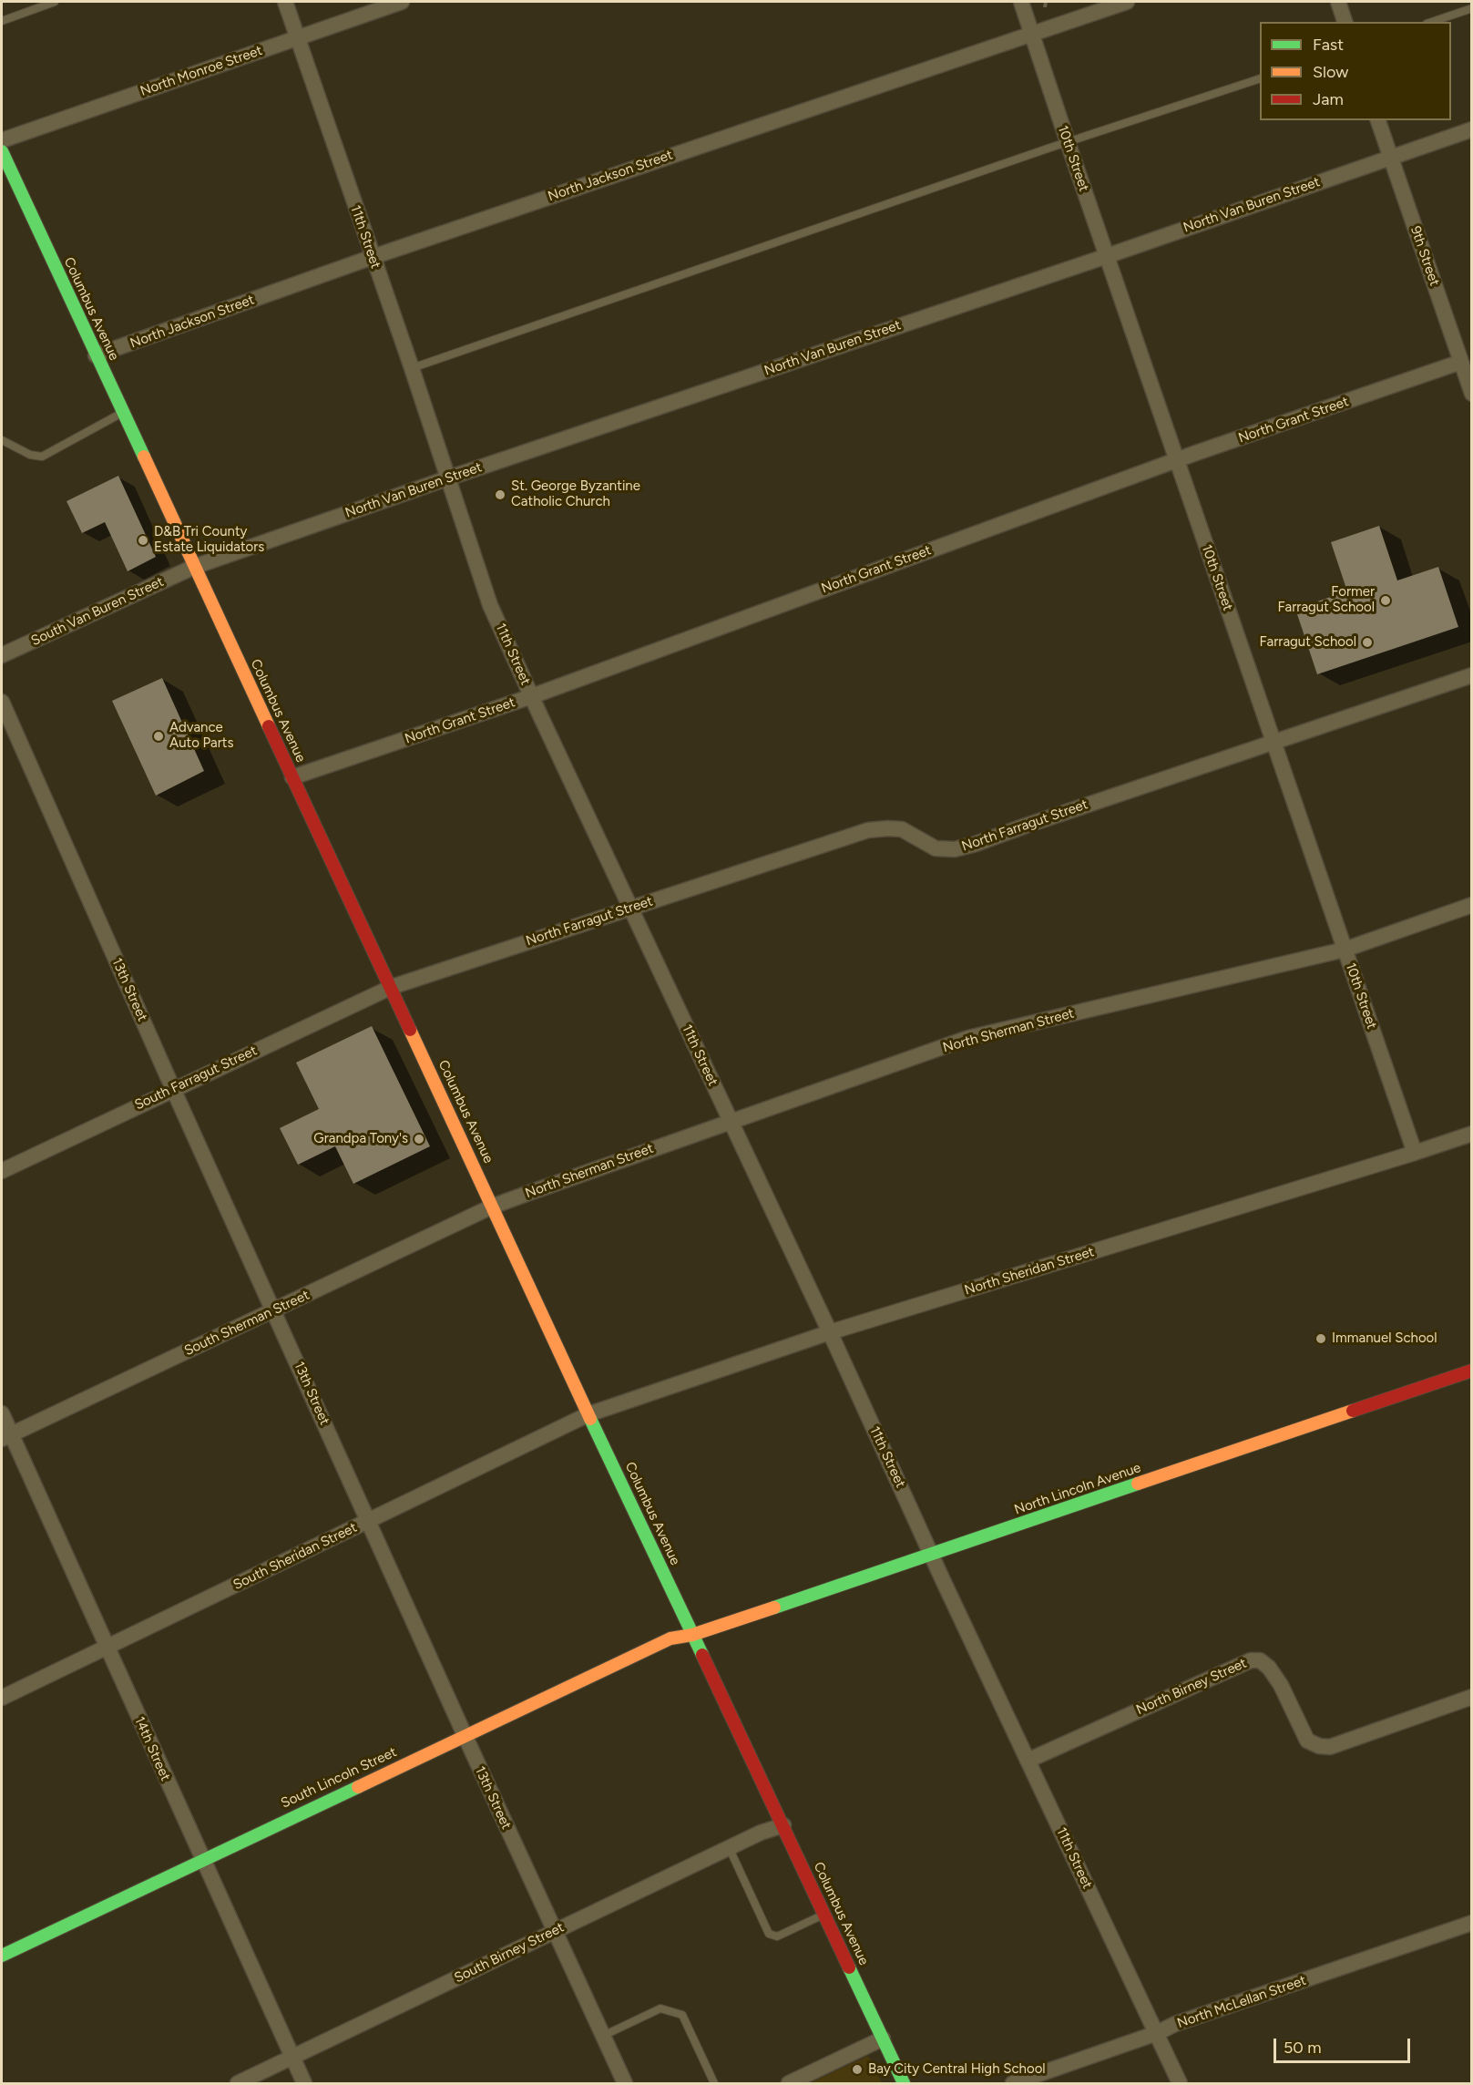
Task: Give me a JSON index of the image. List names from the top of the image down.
{
  "streets": {
    "street": [
      "North Monroe Street",
      "10th Street",
      "North Jackson Street",
      "North Van Buren Street",
      "11th Street",
      "9th Street",
      "Columbus Avenue",
      "North Grant Street",
      "South Van Buren Street",
      "North Farragut Street",
      "13th Street",
      "North Sherman Street",
      "South Farragut Street",
      "North Sheridan Street",
      "South Sherman Street",
      "North Lincoln Avenue",
      "South Sheridan Street",
      "North Birney Street",
      "14th Street",
      "South Lincoln Street",
      "South Birney Street",
      "North McLellan Street"
    ]
  },
  "crossings": [
    ["North Monroe Street", "11th Street"],
    ["10th Street", "North Jackson Street"],
    ["10th Street", "North Van Buren Street"],
    ["10th Street", "North Grant Street"],
    ["10th Street", "North Farragut Street"],
    ["10th Street", "North Sherman Street"],
    ["10th Street", "North Sheridan Street"],
    ["North Jackson Street", "11th Street"],
    ["North Jackson Street", "Columbus Avenue"],
    ["North Van Buren Street", "11th Street"],
    ["North Van Buren Street", "9th Street"],
    ["North Van Buren Street", "Columbus Avenue"],
    ["North Van Buren Street", "South Van Buren Street"],
    ["11th Street", "North Grant Street"],
    ["11th Street", "North Farragut Street"],
    ["11th Street", "North Sherman Street"],
    ["11th Street", "North Sheridan Street"],
    ["11th Street", "North Lincoln Avenue"],
    ["11th Street", "North Birney Street"],
    ["11th Street", "North McLellan Street"],
    ["9th Street", "North Grant Street"],
    ["Columbus Avenue", "North Grant Street"],
    ["Columbus Avenue", "South Van Buren Street"],
    ["Columbus Avenue", "North Farragut Street"],
    ["Columbus Avenue", "North Sherman Street"],
    ["Columbus Avenue", "South Farragut Street"],
    ["Columbus Avenue", "North Sheridan Street"],
    ["Columbus Avenue", "South Sherman Street"],
    ["Columbus Avenue", "North Lincoln Avenue"],
    ["Columbus Avenue", "South Sheridan Street"],
    ["Columbus Avenue", "South Lincoln Street"],
    ["Columbus Avenue", "South Birney Street"],
    ["North Farragut Street", "South Farragut Street"],
    ["13th Street", "South Farragut Street"],
    ["13th Street", "South Sherman Street"],
    ["13th Street", "South Sheridan Street"],
    ["13th Street", "South Lincoln Street"],
    ["13th Street", "South Birney Street"],
    ["North Sherman Street", "South Sherman Street"],
    ["North Sheridan Street", "South Sheridan Street"],
    ["South Sherman Street", "14th Street"],
    ["North Lincoln Avenue", "South Lincoln Street"],
    ["South Sheridan Street", "14th Street"],
    ["14th Street", "South Lincoln Street"],
    ["14th Street", "South Birney Street"]
  ],
  "places": [
    "St. George Byzantine Catholic Church",
    "D&B Tri County Estate Liquidators",
    "Former Farragut School",
    "Farragut School",
    "Advance Auto Parts",
    "Grandpa Tony's",
    "Immanuel School",
    "Bay City Central High School"
  ],
  "legend": ["Fast", "Slow", "Jam"],
  "scale_bar": "50 m"
}
